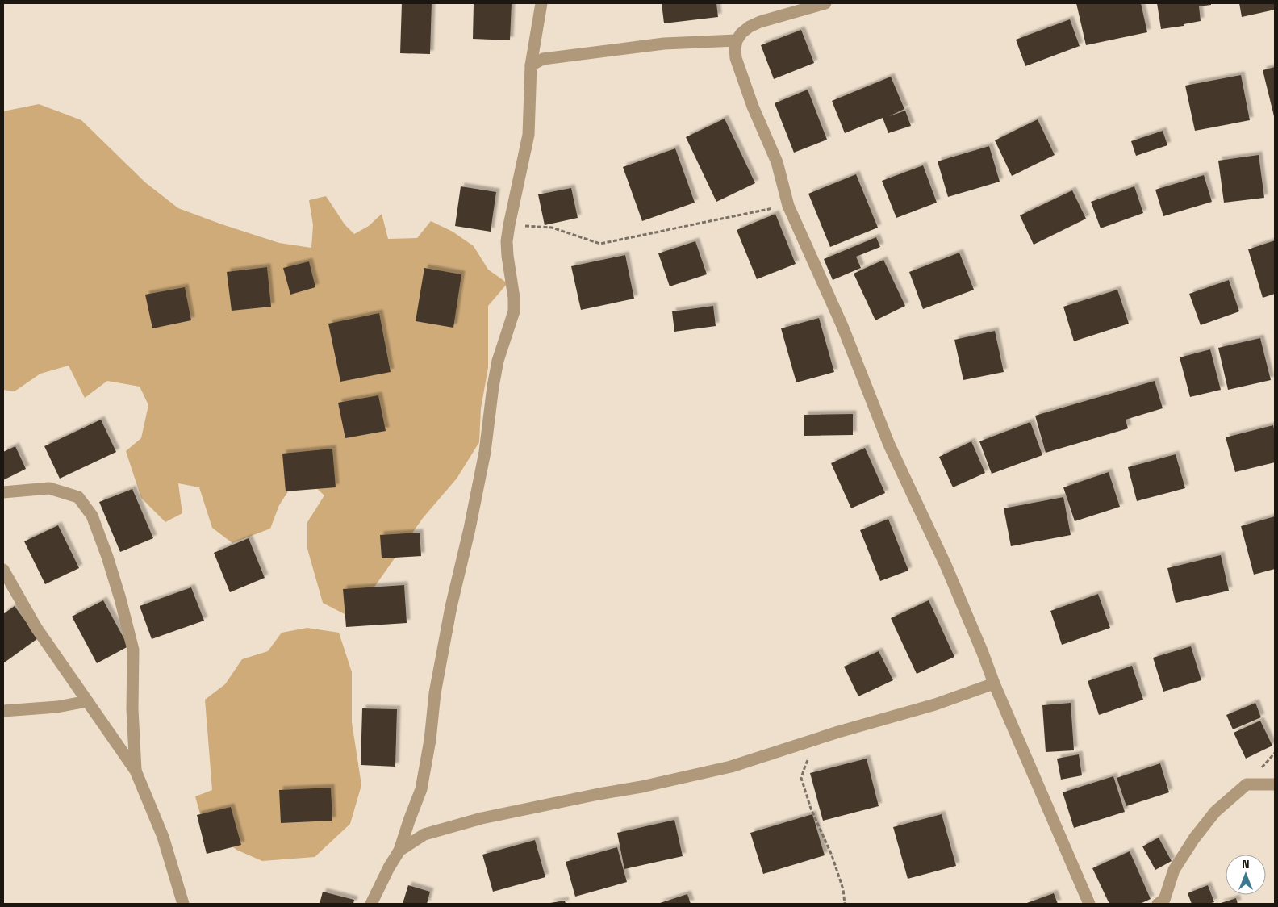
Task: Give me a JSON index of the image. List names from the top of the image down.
{
  "north": "top"
}
